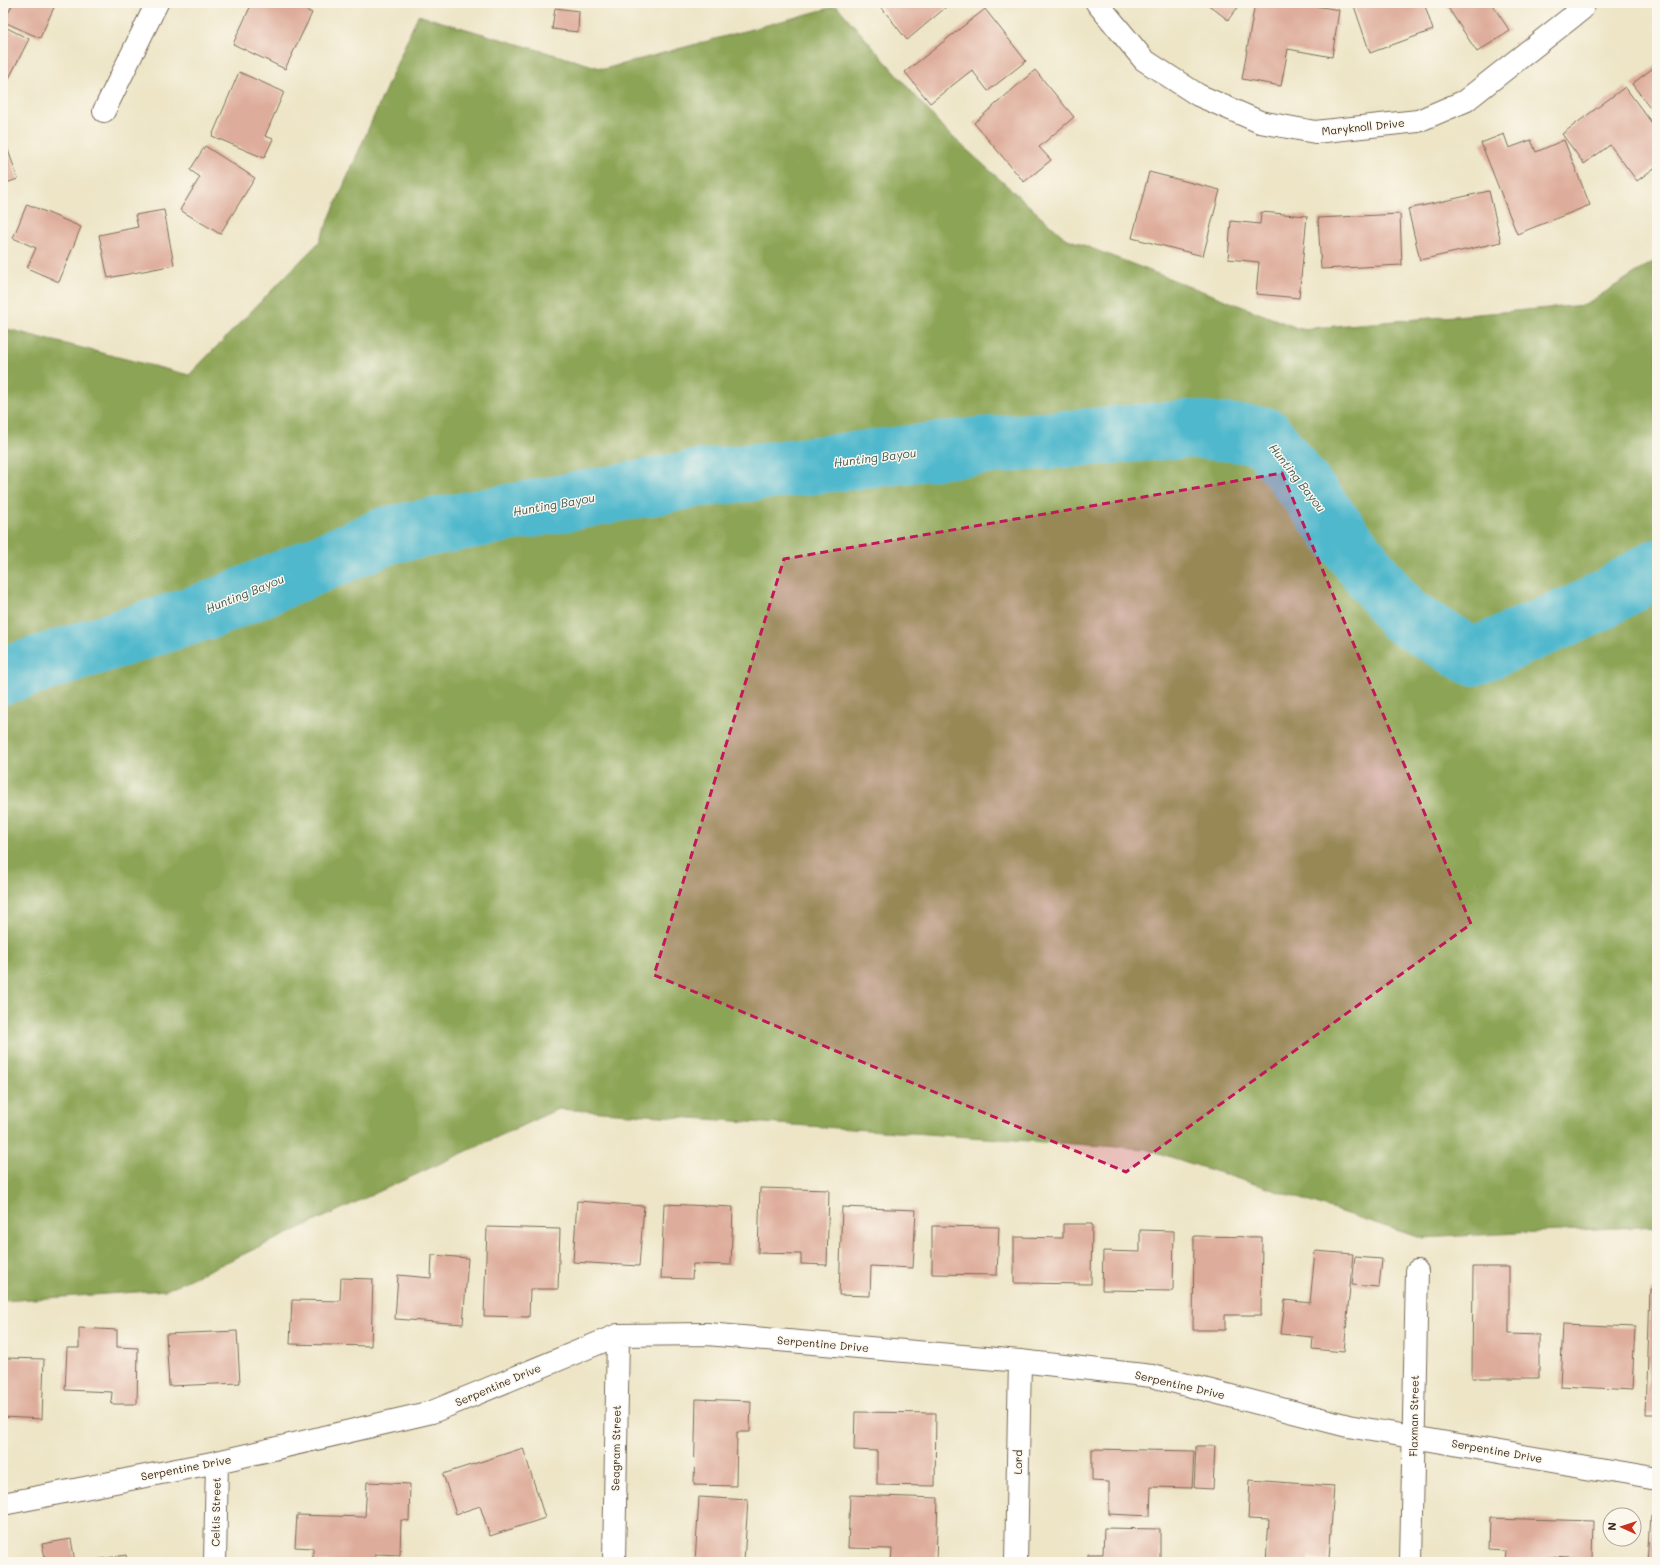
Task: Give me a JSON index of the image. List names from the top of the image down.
{
  "streets": {
    "street": [
      "Maryknoll Drive",
      "Serpentine Drive",
      "Flaxman Street",
      "Seagram Street",
      "Lord",
      "Celtis Street"
    ]
  },
  "crossings": [
    ["Serpentine Drive", "Flaxman Street"],
    ["Serpentine Drive", "Seagram Street"],
    ["Serpentine Drive", "Lord"],
    ["Serpentine Drive", "Celtis Street"]
  ],
  "water": ["Hunting Bayou"],
  "north": "left"
}
